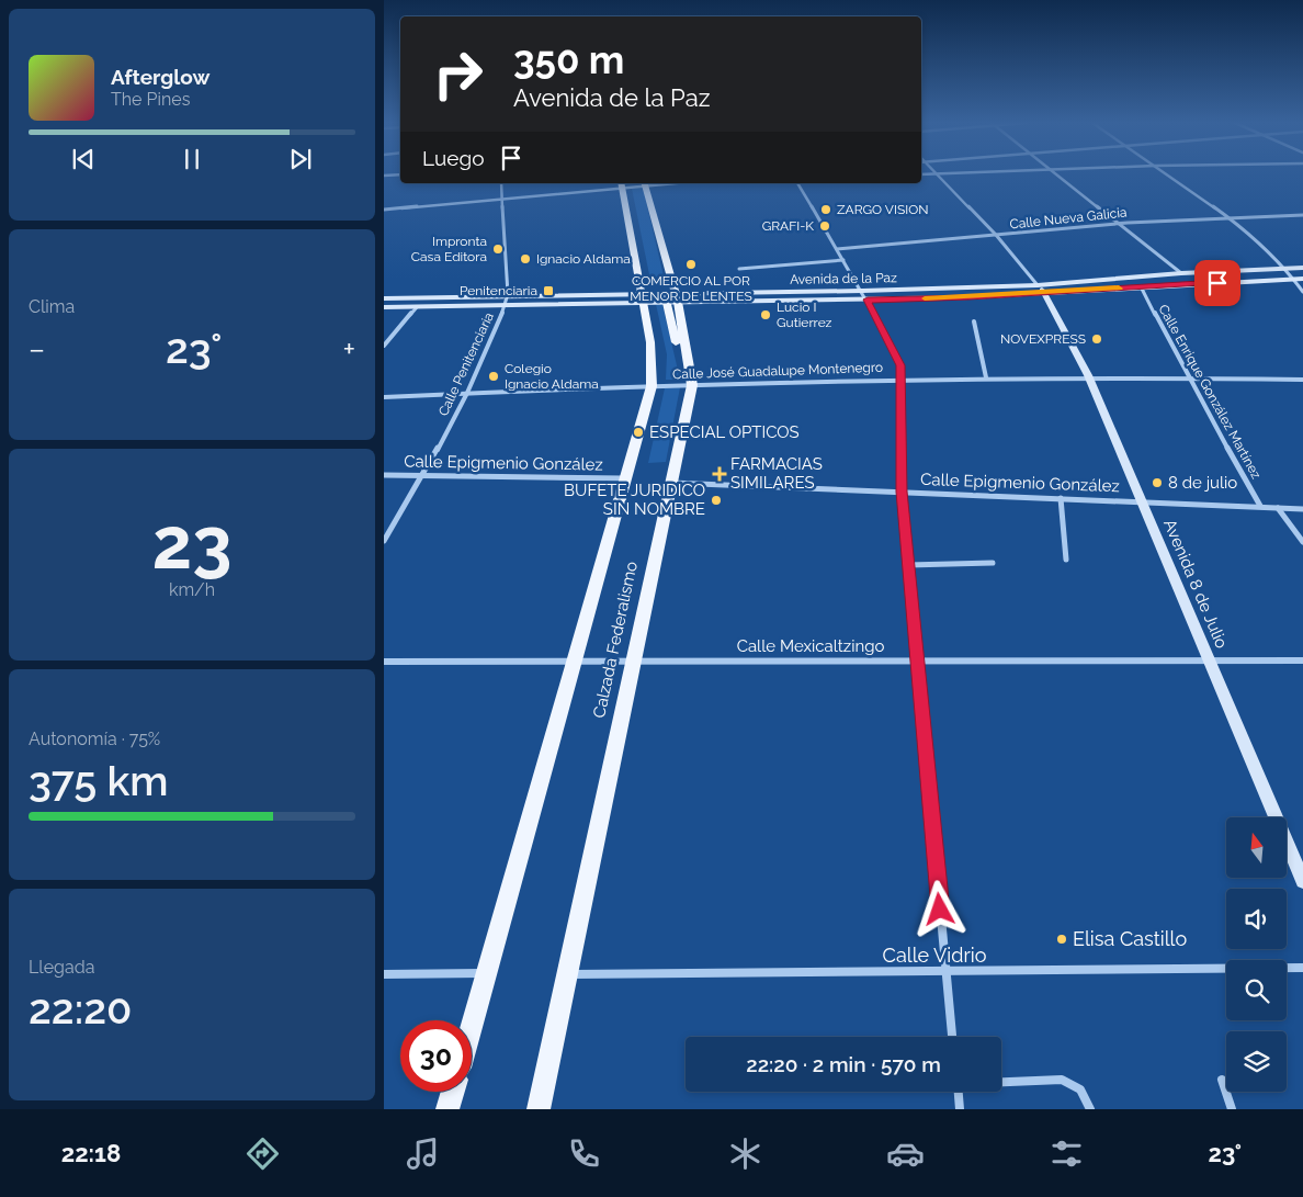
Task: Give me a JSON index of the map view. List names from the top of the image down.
{
  "streets": {
    "main road": ["Calzada Federalismo"],
    "street": [
      "Calle Nueva Galicia",
      "Avenida de la Paz",
      "Calle Penitenciaria",
      "Calle José Guadalupe Montenegro",
      "Calle Enrique González Martínez",
      "Calle Epigmenio González",
      "Avenida 8 de Julio",
      "Calle Mexicaltzingo",
      "Calle Vidrio"
    ]
  },
  "crossings": [
    ["Calle Nueva Galicia", "Avenida 8 de Julio"],
    ["Avenida de la Paz", "Calle Penitenciaria"],
    ["Avenida de la Paz", "Calle Enrique González Martínez"],
    ["Avenida de la Paz", "Avenida 8 de Julio"],
    ["Avenida de la Paz", "Calzada Federalismo"],
    ["Calle Penitenciaria", "Calle José Guadalupe Montenegro"],
    ["Calle Penitenciaria", "Calle Epigmenio González"],
    ["Calle José Guadalupe Montenegro", "Calle Enrique González Martínez"],
    ["Calle José Guadalupe Montenegro", "Avenida 8 de Julio"],
    ["Calle José Guadalupe Montenegro", "Calzada Federalismo"],
    ["Calle Enrique González Martínez", "Calle Epigmenio González"],
    ["Calle Epigmenio González", "Avenida 8 de Julio"],
    ["Calle Epigmenio González", "Calzada Federalismo"],
    ["Avenida 8 de Julio", "Calle Mexicaltzingo"],
    ["Calzada Federalismo", "Calle Mexicaltzingo"],
    ["Calzada Federalismo", "Calle Vidrio"]
  ],
  "places": {
    "other": [
      "ZARGO VISION",
      "GRAFI-K",
      "Impronta Casa Editora",
      "Ignacio Aldama",
      "COMERCIO AL POR MENOR DE LENTES",
      "Lucio I Gutierrez",
      "NOVEXPRESS",
      "Colegio Ignacio Aldama",
      "ESPECIAL OPTICOS",
      "8 de julio",
      "BUFETE JURIDICO SIN NOMBRE",
      "Elisa Castillo"
    ],
    "transit": ["Penitenciaria"],
    "health": ["FARMACIAS SIMILARES"]
  },
  "north": "top",
  "page": {
    "turn": ["350 m", "Avenida de la Paz"],
    "song": ["Afterglow", "The Pines"],
    "then": "Luego",
    "tile": [
      "Clima",
      ["23", "km/h"],
      ["Autonomía · 75%", "375 km"],
      ["Llegada", "22:20"]
    ],
    "heat": ["−", "23°", "+"],
    "limit": "30",
    "trip": "22:20 · 2 min · 570 m",
    "tabs": ["22:18", "23°"]
  }
}
